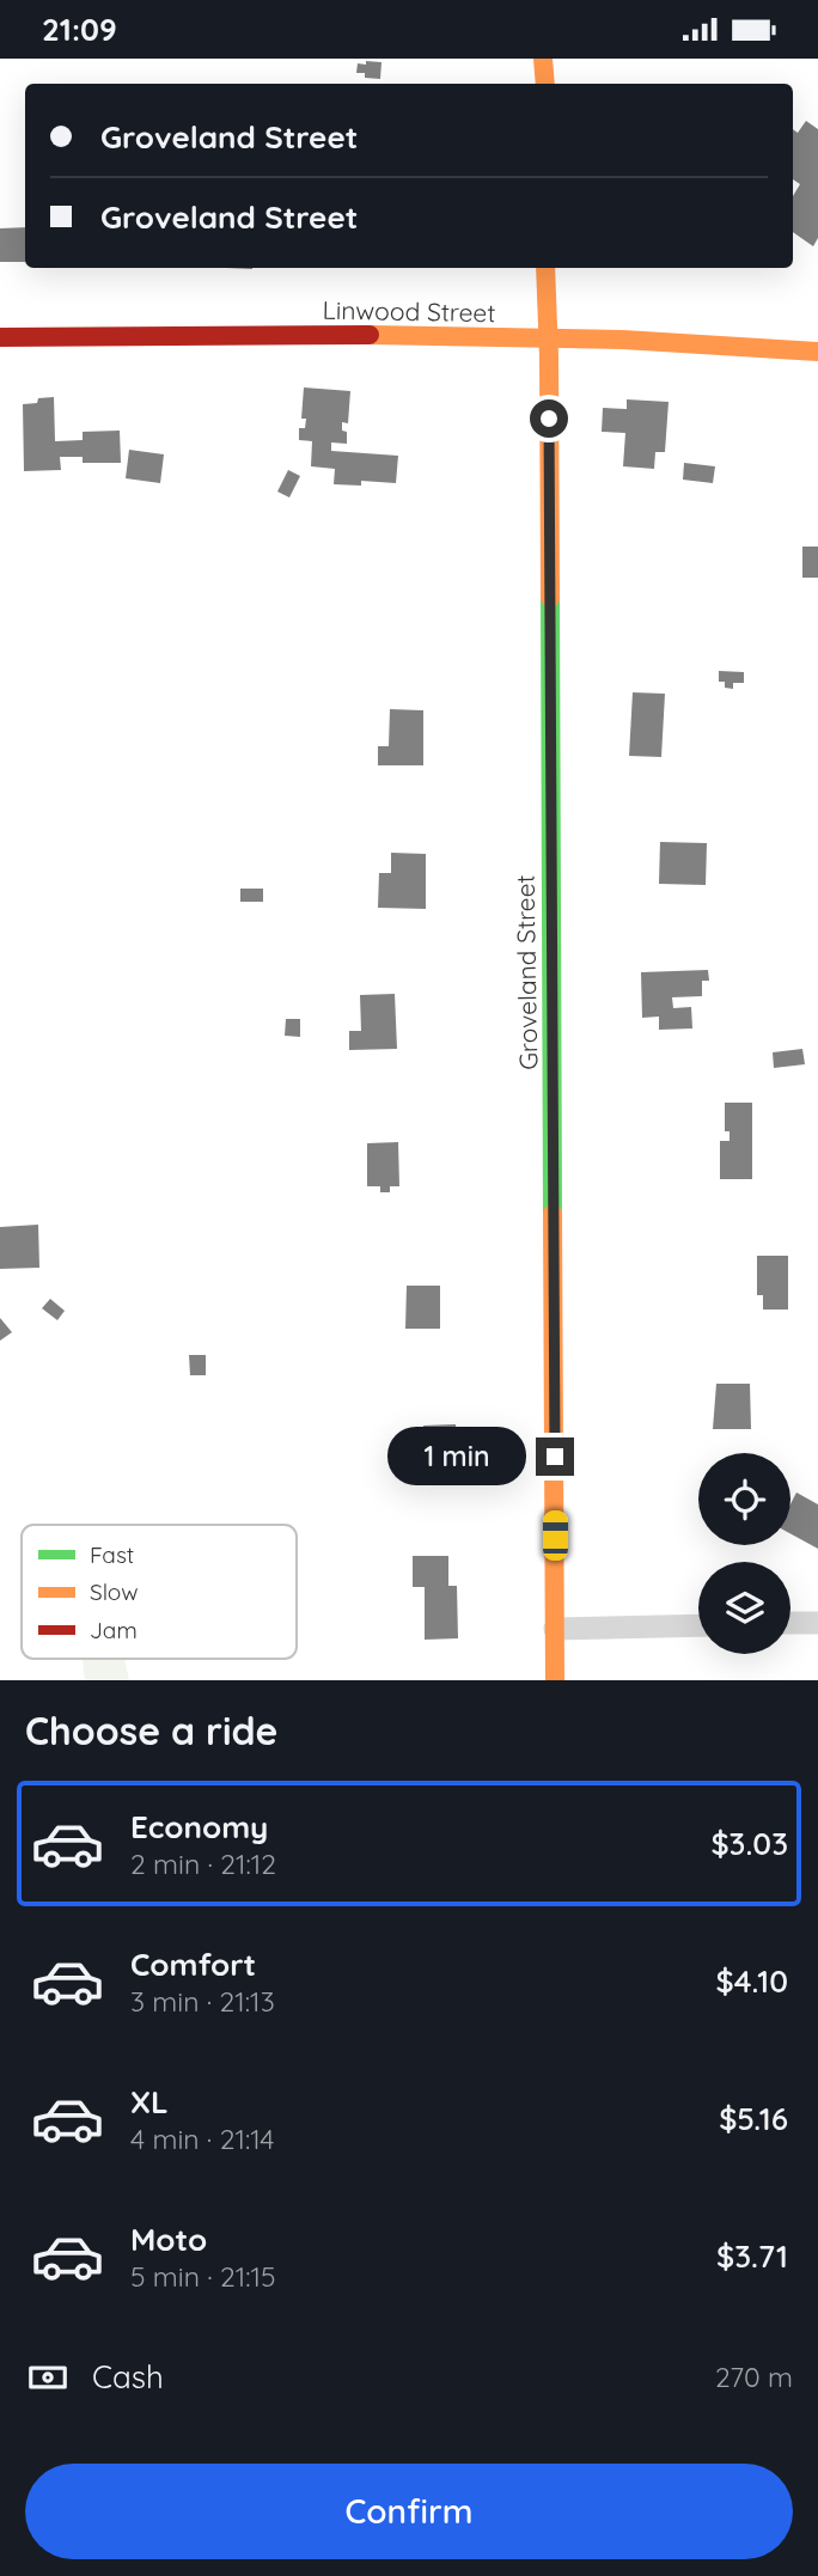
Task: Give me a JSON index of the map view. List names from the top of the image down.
{
  "streets": {
    "main road": ["Linwood Street", "Groveland Street"]
  },
  "crossings": [
    ["Linwood Street", "Groveland Street"]
  ],
  "legend": ["Fast", "Slow", "Jam"],
  "page": {
    "status": "21:09",
    "banner": ["Groveland Street", "Groveland Street"],
    "bubble": "1 min",
    "heading": "Choose a ride",
    "list": [
      {
        "name": "Economy",
        "note": "2 min · 21:12",
        "value": "$3.03"
      },
      {
        "name": "Comfort",
        "note": "3 min · 21:13",
        "value": "$4.10"
      },
      {
        "name": "XL",
        "note": "4 min · 21:14",
        "value": "$5.16"
      },
      {
        "name": "Moto",
        "note": "5 min · 21:15",
        "value": "$3.71"
      }
    ],
    "pay": ["Cash", "270 m"],
    "buttons": "Confirm"
  }
}
